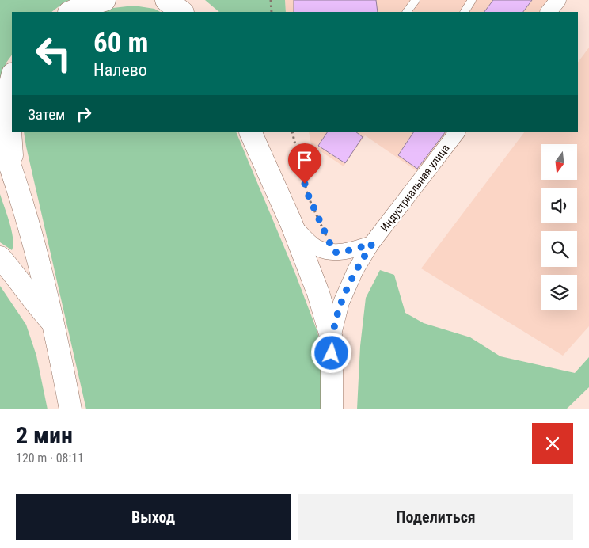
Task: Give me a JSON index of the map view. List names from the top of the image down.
{
  "streets": {
    "street": ["Индустриальная улица"]
  },
  "north": "bottom",
  "page": {
    "turn": ["60 m", "Налево"],
    "then": "Затем",
    "heading": ["2 мин", "120 m · 08:11"],
    "buttons": ["Выход", "Поделиться"]
  }
}
